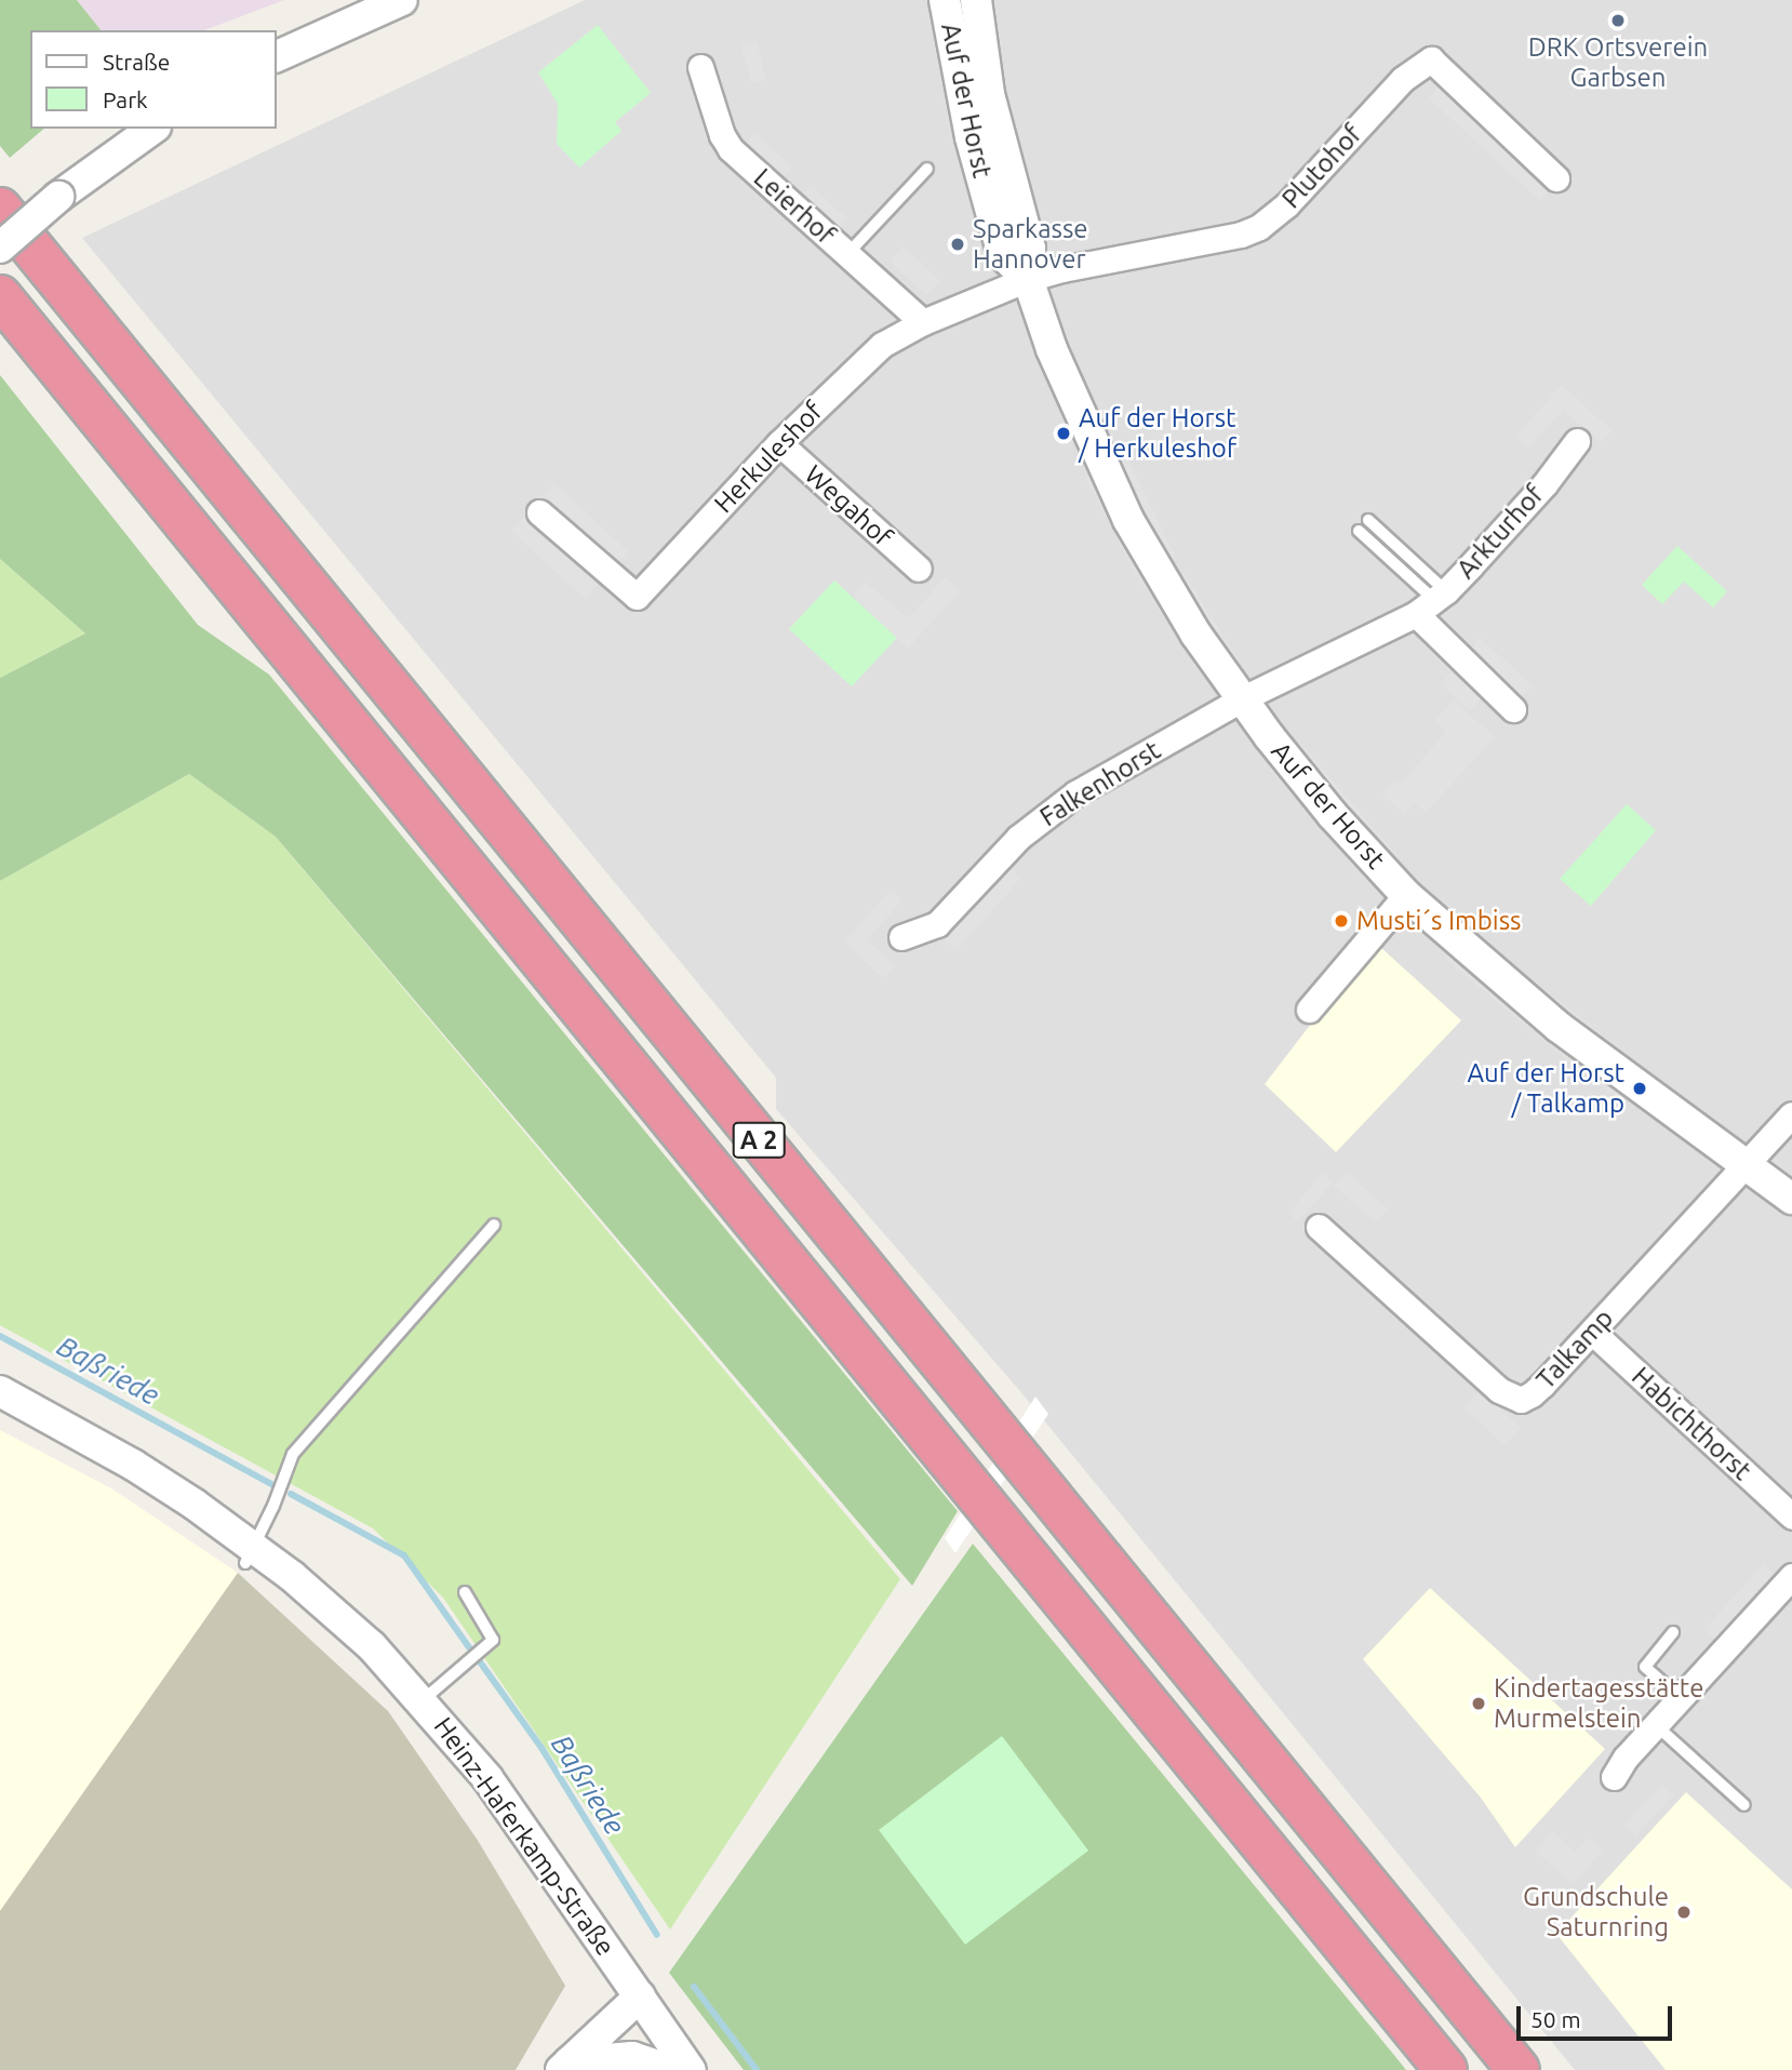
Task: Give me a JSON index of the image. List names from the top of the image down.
{
  "streets": {
    "highway": ["A 2"],
    "street": [
      "Auf der Horst",
      "Plutohof",
      "Leierhof",
      "Herkuleshof",
      "Wegahof",
      "Arkturhof",
      "Falkenhorst",
      "Talkamp",
      "Habichthorst",
      "Heinz-Haferkamp-Straße"
    ]
  },
  "crossings": [
    ["Auf der Horst", "Plutohof"],
    ["Auf der Horst", "Herkuleshof"],
    ["Auf der Horst", "Arkturhof"],
    ["Auf der Horst", "Falkenhorst"],
    ["Auf der Horst", "Talkamp"],
    ["Plutohof", "Herkuleshof"],
    ["Leierhof", "Herkuleshof"],
    ["Herkuleshof", "Wegahof"],
    ["Arkturhof", "Falkenhorst"],
    ["Talkamp", "Habichthorst"]
  ],
  "water": ["Baßriede"],
  "places": [
    "DRK Ortsverein Garbsen",
    "Sparkasse Hannover",
    "Auf der Horst / Herkuleshof",
    "Musti´s Imbiss",
    "Auf der Horst / Talkamp",
    "Kindertagesstätte Murmelstein",
    "Grundschule Saturnring"
  ],
  "legend": ["Straße", "Park"],
  "scale_bar": "50 m"
}
